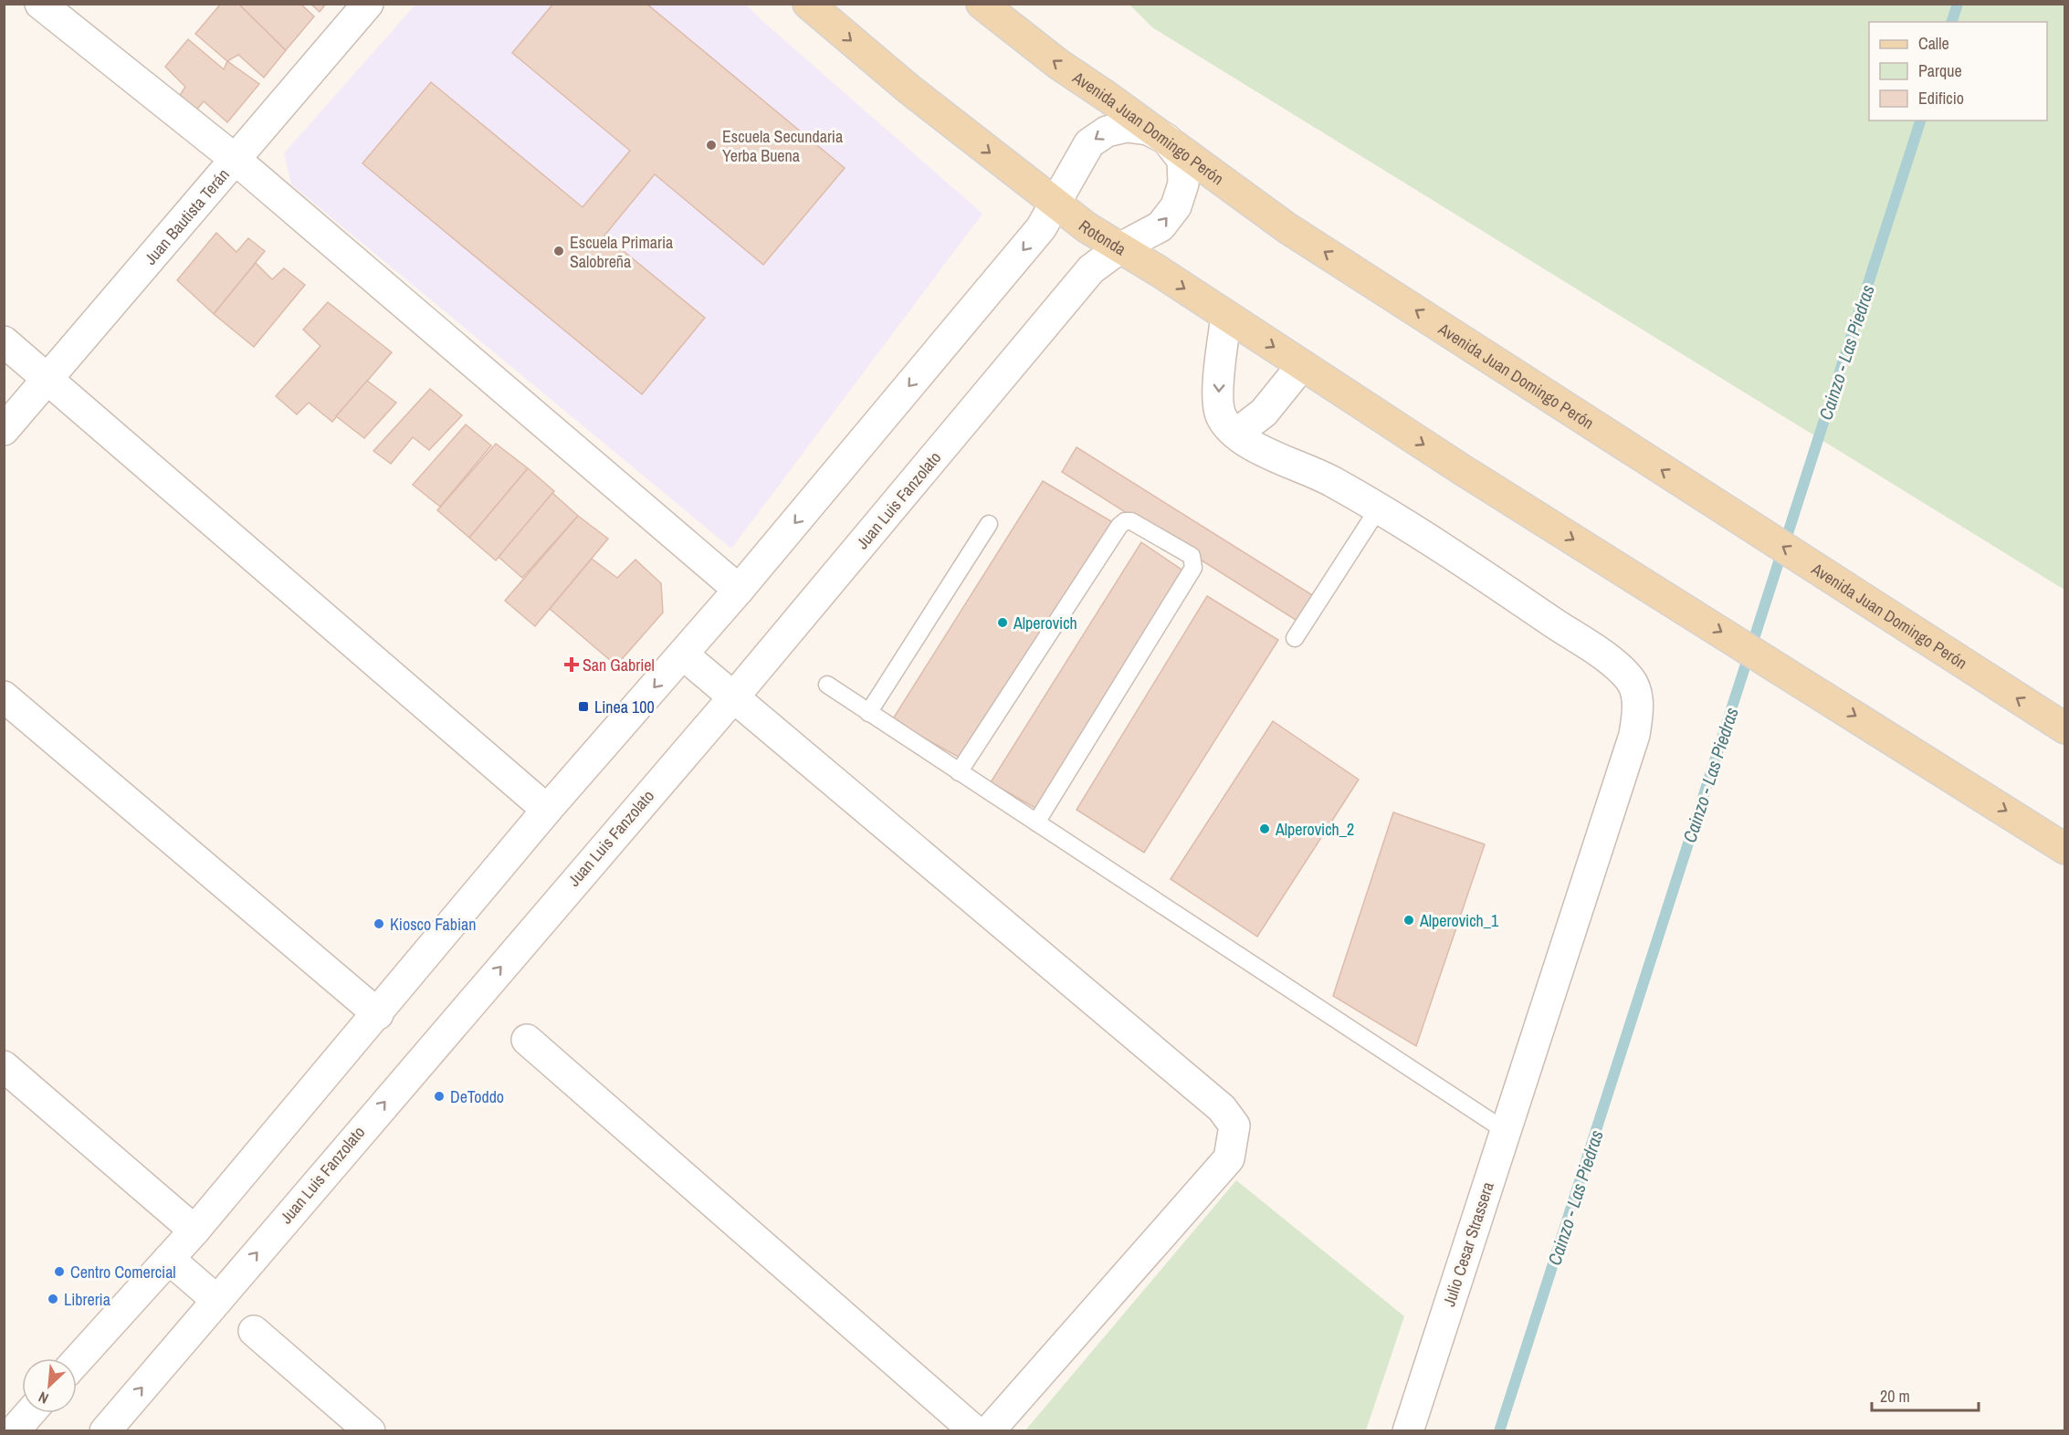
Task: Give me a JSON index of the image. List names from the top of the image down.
{
  "streets": {
    "main road": ["Avenida Juan Domingo Perón", "Rotonda"],
    "street": ["Juan Bautista Terán", "Juan Luis Fanzolato", "Julio Cesar Strassera"]
  },
  "crossings": [
    ["Avenida Juan Domingo Perón", "Rotonda"],
    ["Avenida Juan Domingo Perón", "Juan Luis Fanzolato"],
    ["Rotonda", "Juan Luis Fanzolato"]
  ],
  "one_way": ["Rotonda"],
  "water": ["Cainzo - Las Piedras"],
  "places": {
    "other": [
      "Escuela Secundaria Yerba Buena",
      "Escuela Primaria Salobreña",
      "Alperovich",
      "Alperovich_2",
      "Alperovich_1",
      "Kiosco Fabian",
      "DeToddo",
      "Centro Comercial",
      "Libreria"
    ],
    "health": ["San Gabriel"],
    "transit": ["Linea 100"]
  },
  "legend": ["Calle", "Parque", "Edificio"],
  "scale_bar": "20 m",
  "north": "bottom left"
}
